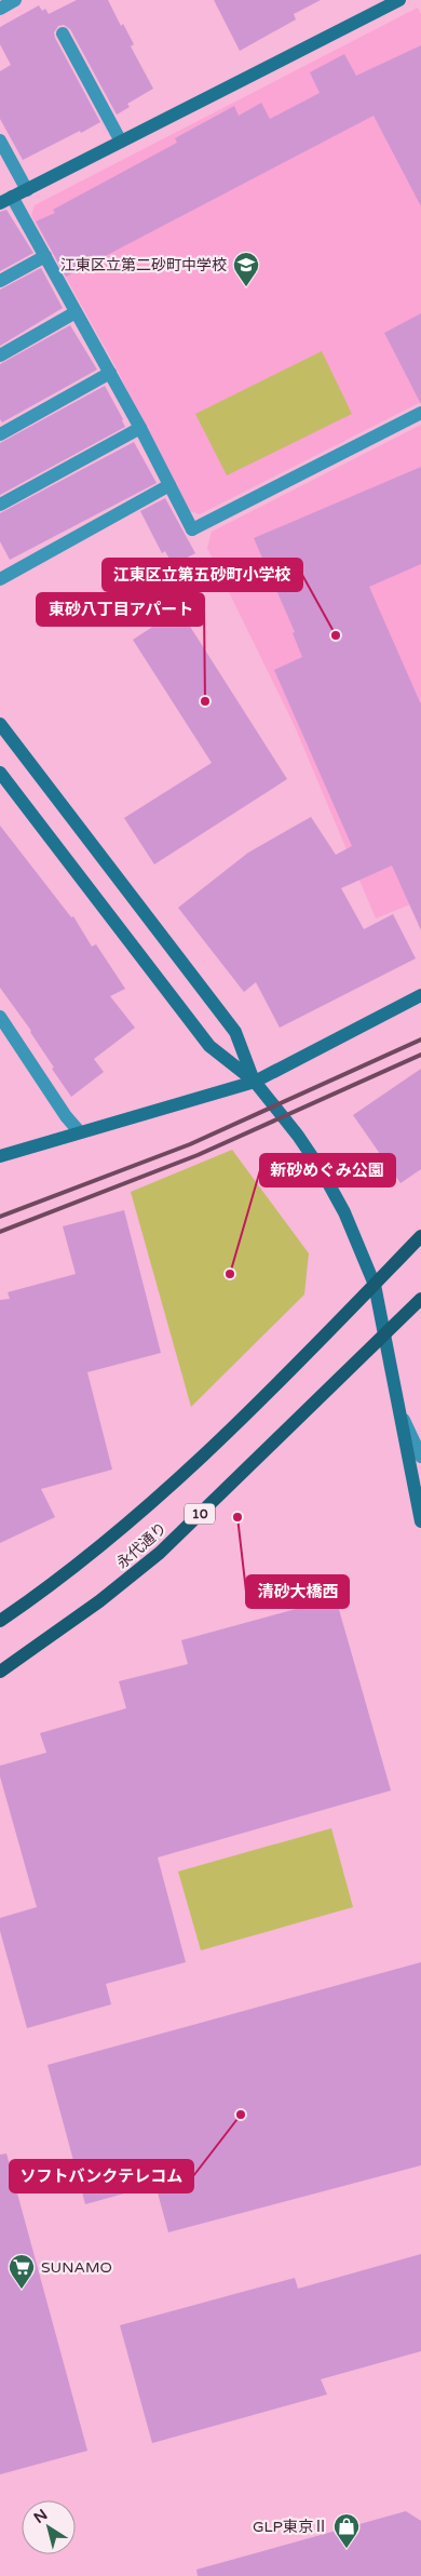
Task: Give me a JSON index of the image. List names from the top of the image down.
{
  "streets": {
    "main road": ["10", "永代通り"]
  },
  "crossings": [
    ["10", "永代通り"]
  ],
  "places": {
    "school or university": ["江東区立第二砂町中学校"],
    "other": [
      "江東区立第五砂町小学校",
      "東砂八丁目アパート",
      "新砂めぐみ公園",
      "清砂大橋西",
      "ソフトバンクテレコム"
    ],
    "supermarket": ["SUNAMO"],
    "shop": ["GLP東京Ⅱ"]
  },
  "north": "top left"
}
